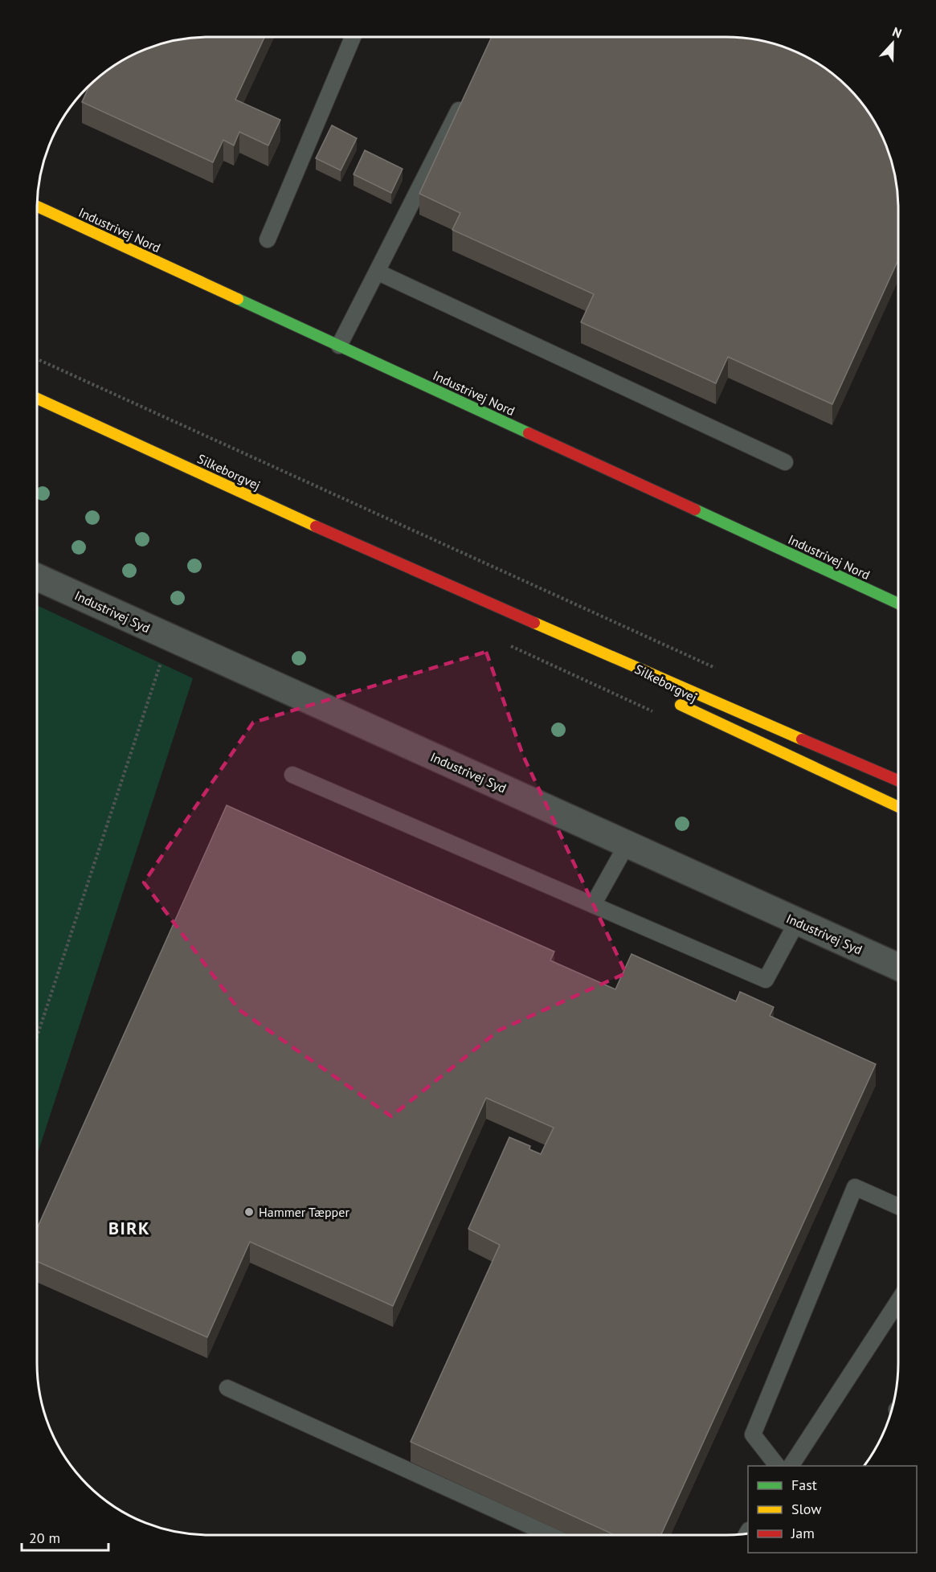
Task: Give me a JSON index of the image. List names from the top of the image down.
{
  "streets": {
    "main road": ["Industrivej Nord", "Silkeborgvej"],
    "street": ["Industrivej Syd"]
  },
  "districts": ["BIRK"],
  "places": ["Hammer Tæpper"],
  "legend": ["Fast", "Slow", "Jam"],
  "scale_bar": "20 m",
  "north": "top"
}
